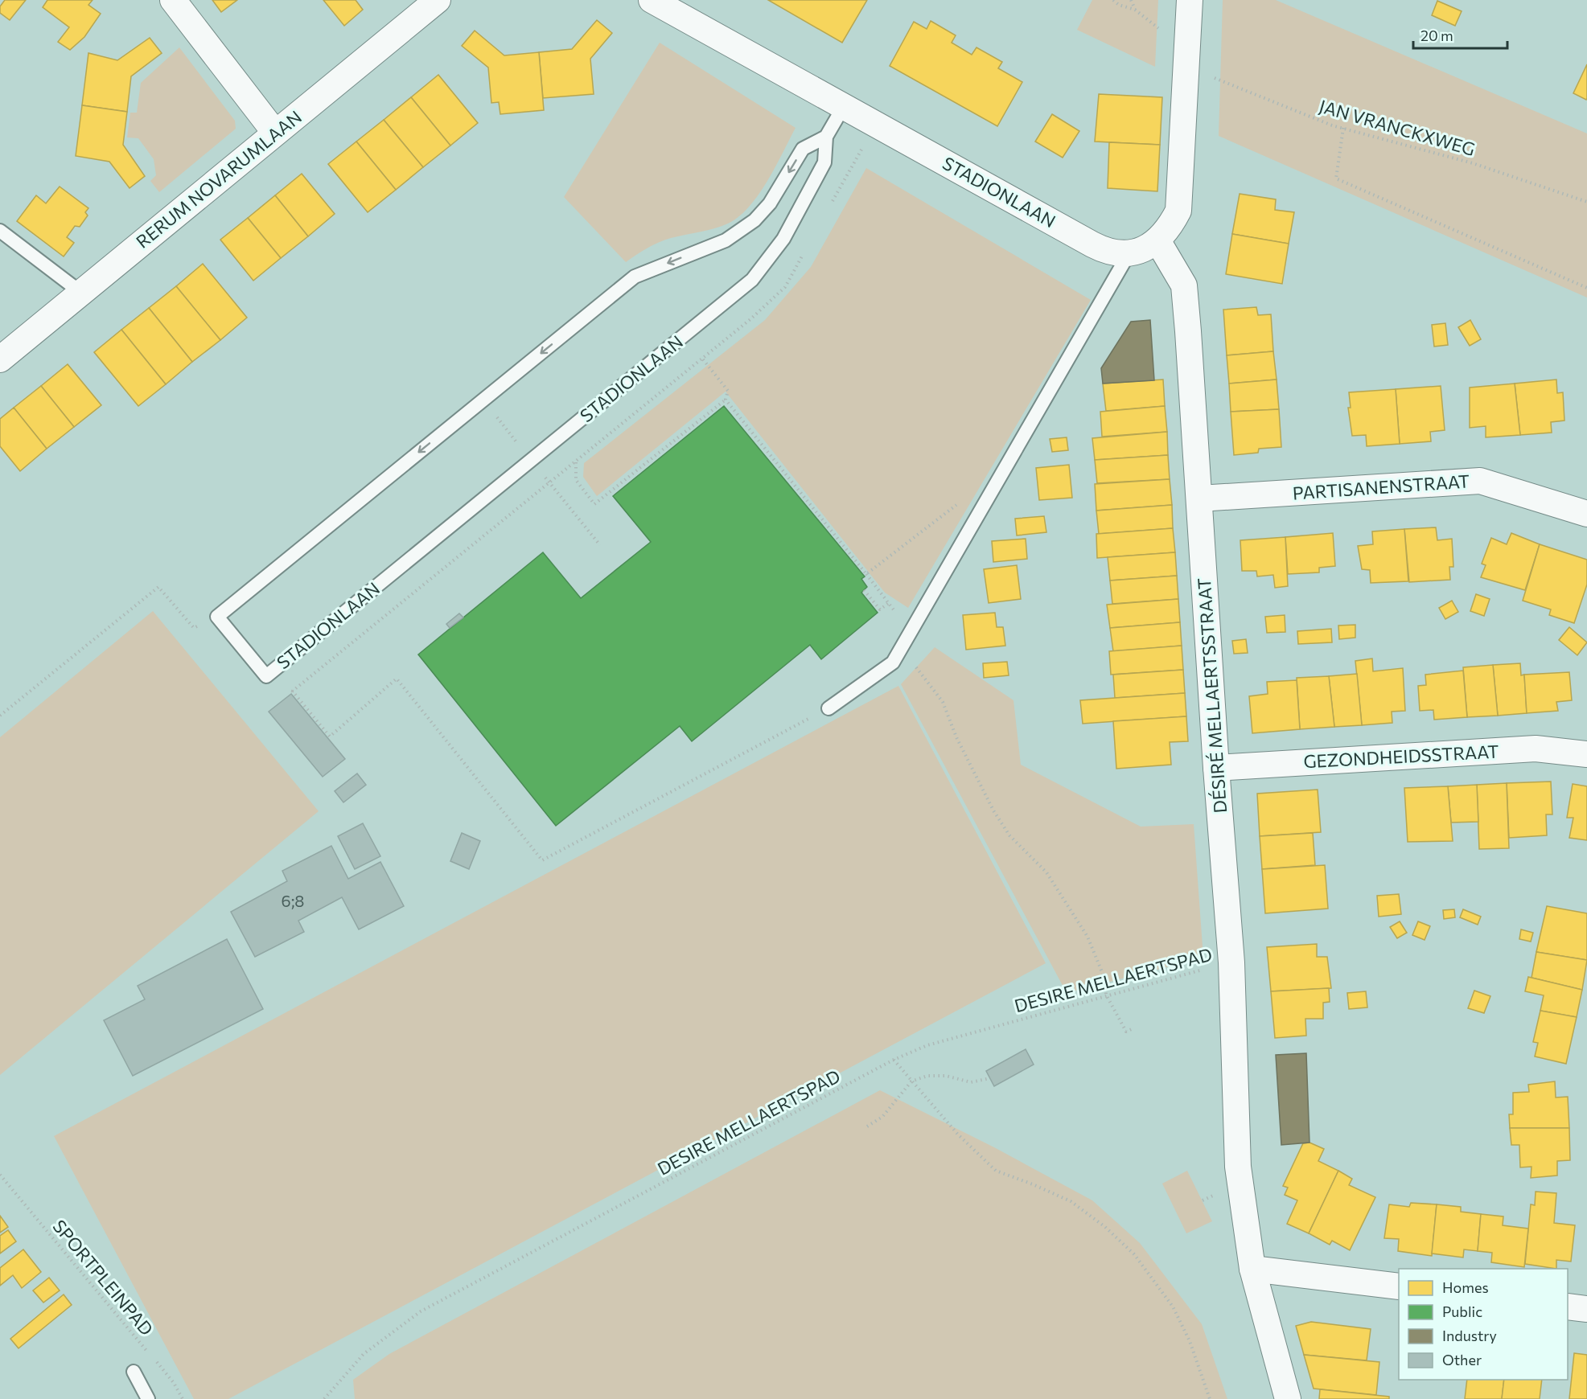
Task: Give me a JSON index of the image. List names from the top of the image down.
{
  "streets": {
    "street": [
      "RERUM NOVARUMLAAN",
      "STADIONLAAN",
      "PARTISANENSTRAAT",
      "DÉSIRÉ MELLAERTSSTRAAT",
      "GEZONDHEIDSSTRAAT"
    ],
    "path": ["JAN VRANCKXWEG", "DESIRE MELLAERTSPAD", "SPORTPLEINPAD"]
  },
  "crossings": [
    ["PARTISANENSTRAAT", "DÉSIRÉ MELLAERTSSTRAAT"],
    ["DÉSIRÉ MELLAERTSSTRAAT", "GEZONDHEIDSSTRAAT"],
    ["DÉSIRÉ MELLAERTSSTRAAT", "DESIRE MELLAERTSPAD"]
  ],
  "house_numbers": ["6;8"],
  "legend": [
    "Homes",
    "Public",
    "Industry",
    "Other"
  ],
  "scale_bar": "20 m"
}
